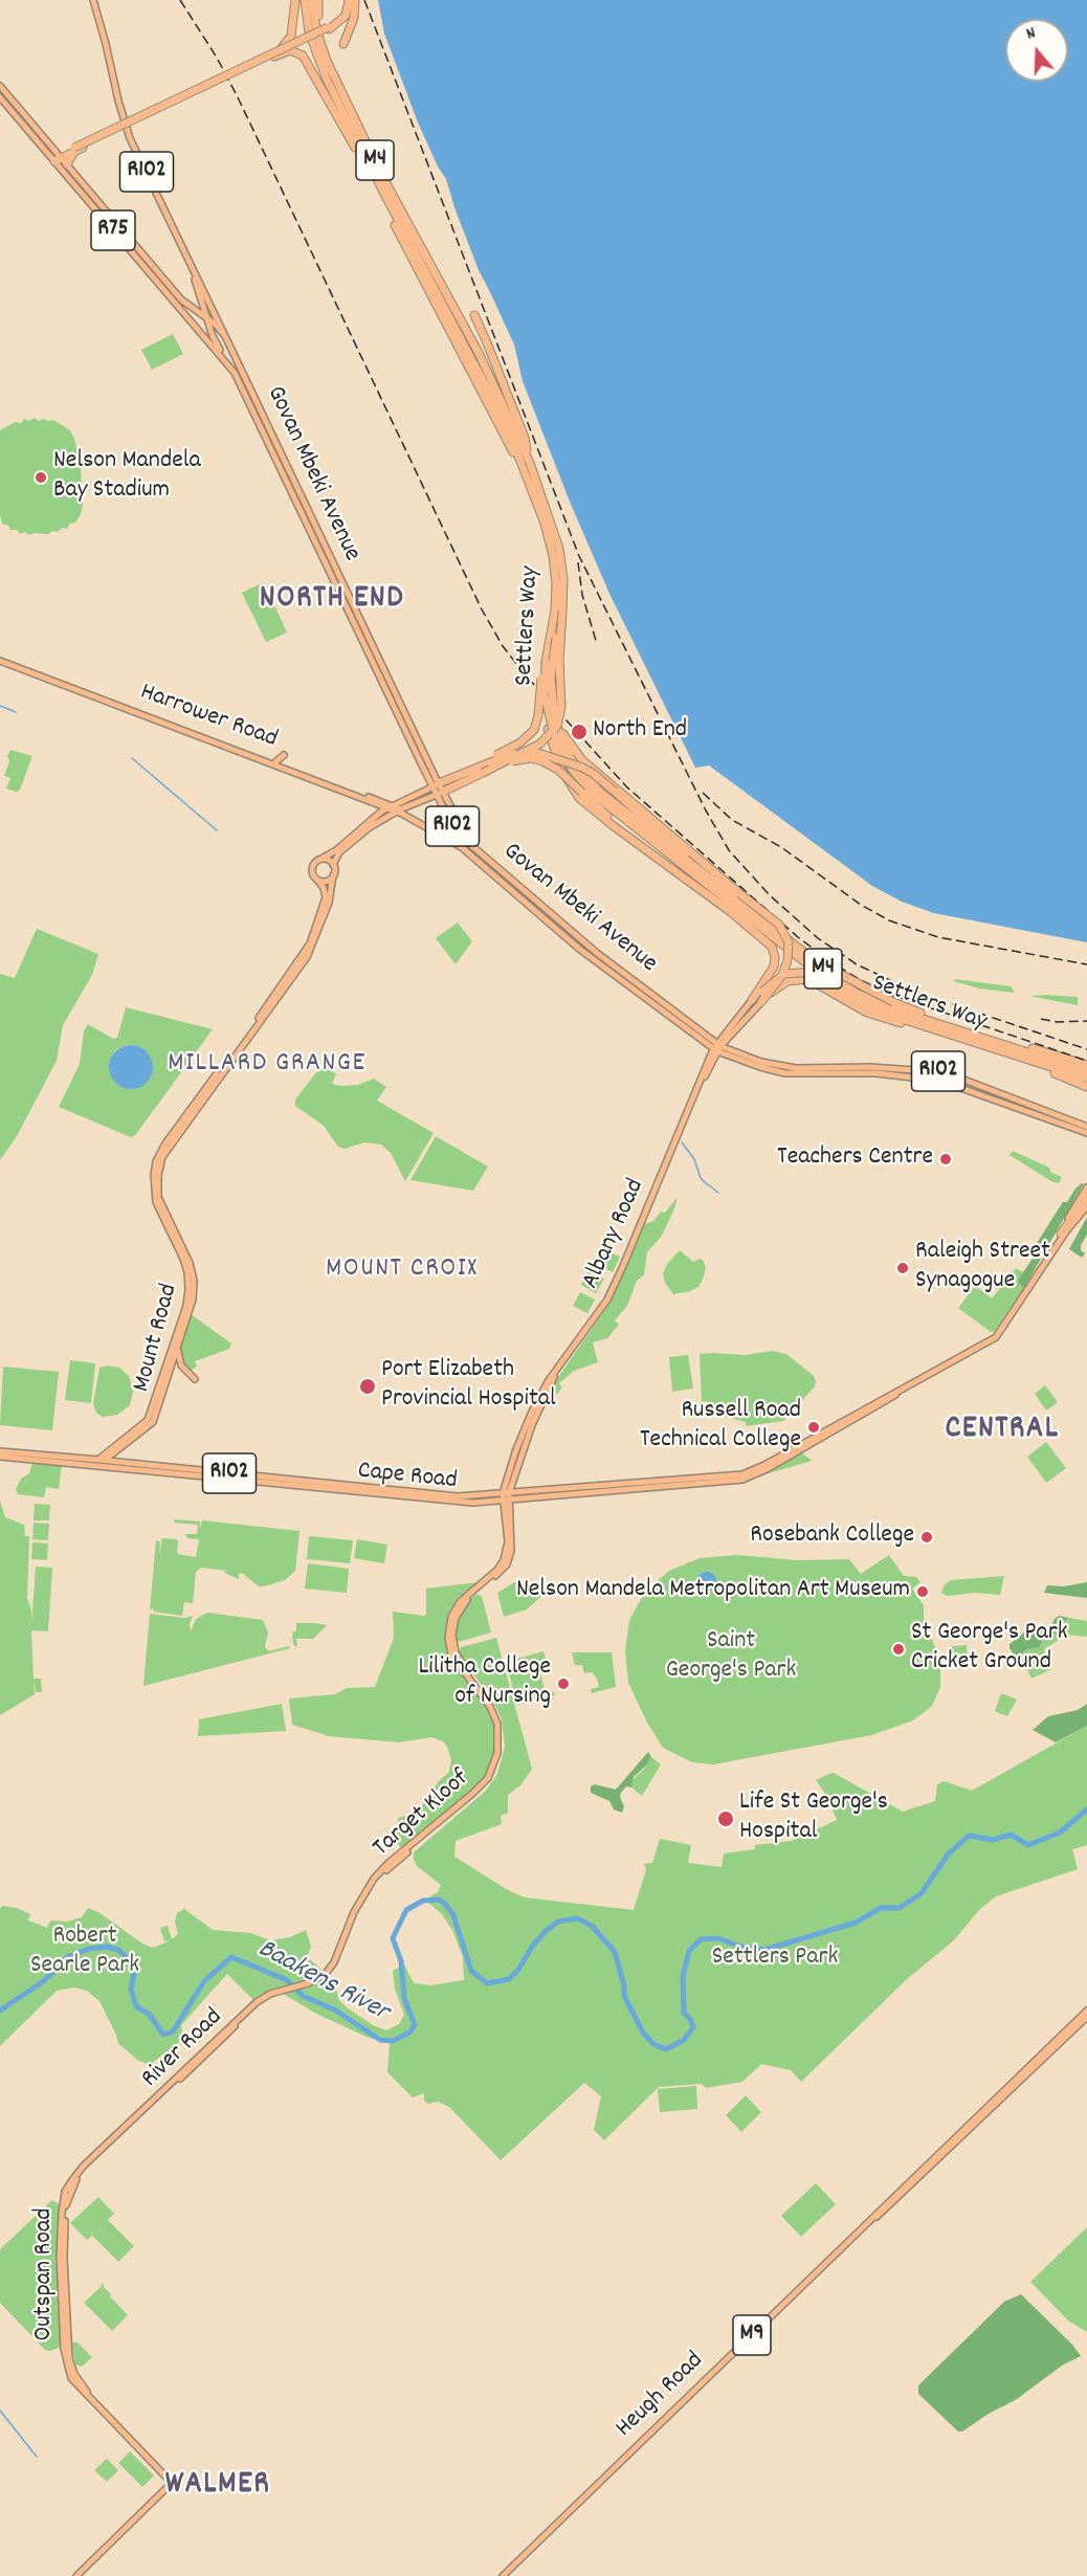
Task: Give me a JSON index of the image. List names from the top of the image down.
{
  "streets": {
    "highway": ["M4", "Settlers Way"],
    "main road": [
      "R102",
      "R75",
      "Govan Mbeki Avenue",
      "Harrower Road",
      "Albany Road",
      "Mount Road",
      "Cape Road",
      "Target Kloof",
      "River Road",
      "Outspan Road",
      "M9",
      "Heugh Road"
    ]
  },
  "crossings": [
    ["R102", "R75"],
    ["R102", "Govan Mbeki Avenue"],
    ["R75", "Govan Mbeki Avenue"],
    ["Govan Mbeki Avenue", "Harrower Road"],
    ["Govan Mbeki Avenue", "Albany Road"],
    ["Albany Road", "Cape Road"],
    ["Albany Road", "Target Kloof"],
    ["Mount Road", "Cape Road"],
    ["Cape Road", "Target Kloof"],
    ["Target Kloof", "River Road"],
    ["River Road", "Outspan Road"]
  ],
  "districts": [
    "NORTH END",
    "MILLARD GRANGE",
    "MOUNT CROIX",
    "CENTRAL",
    "WALMER"
  ],
  "water": ["Baakens River"],
  "parks": ["Saint George's Park", "Robert Searle Park", "Settlers Park"],
  "places": [
    "Nelson Mandela Bay Stadium",
    "North End",
    "Teachers Centre",
    "Raleigh Street Synagogue",
    "Port Elizabeth Provincial Hospital",
    "Russell Road Technical College",
    "Rosebank College",
    "Nelson Mandela Metropolitan Art Museum",
    "St George's Park Cricket Ground",
    "Lilitha College of Nursing",
    "Life St George's Hospital"
  ],
  "north": "top"
}
